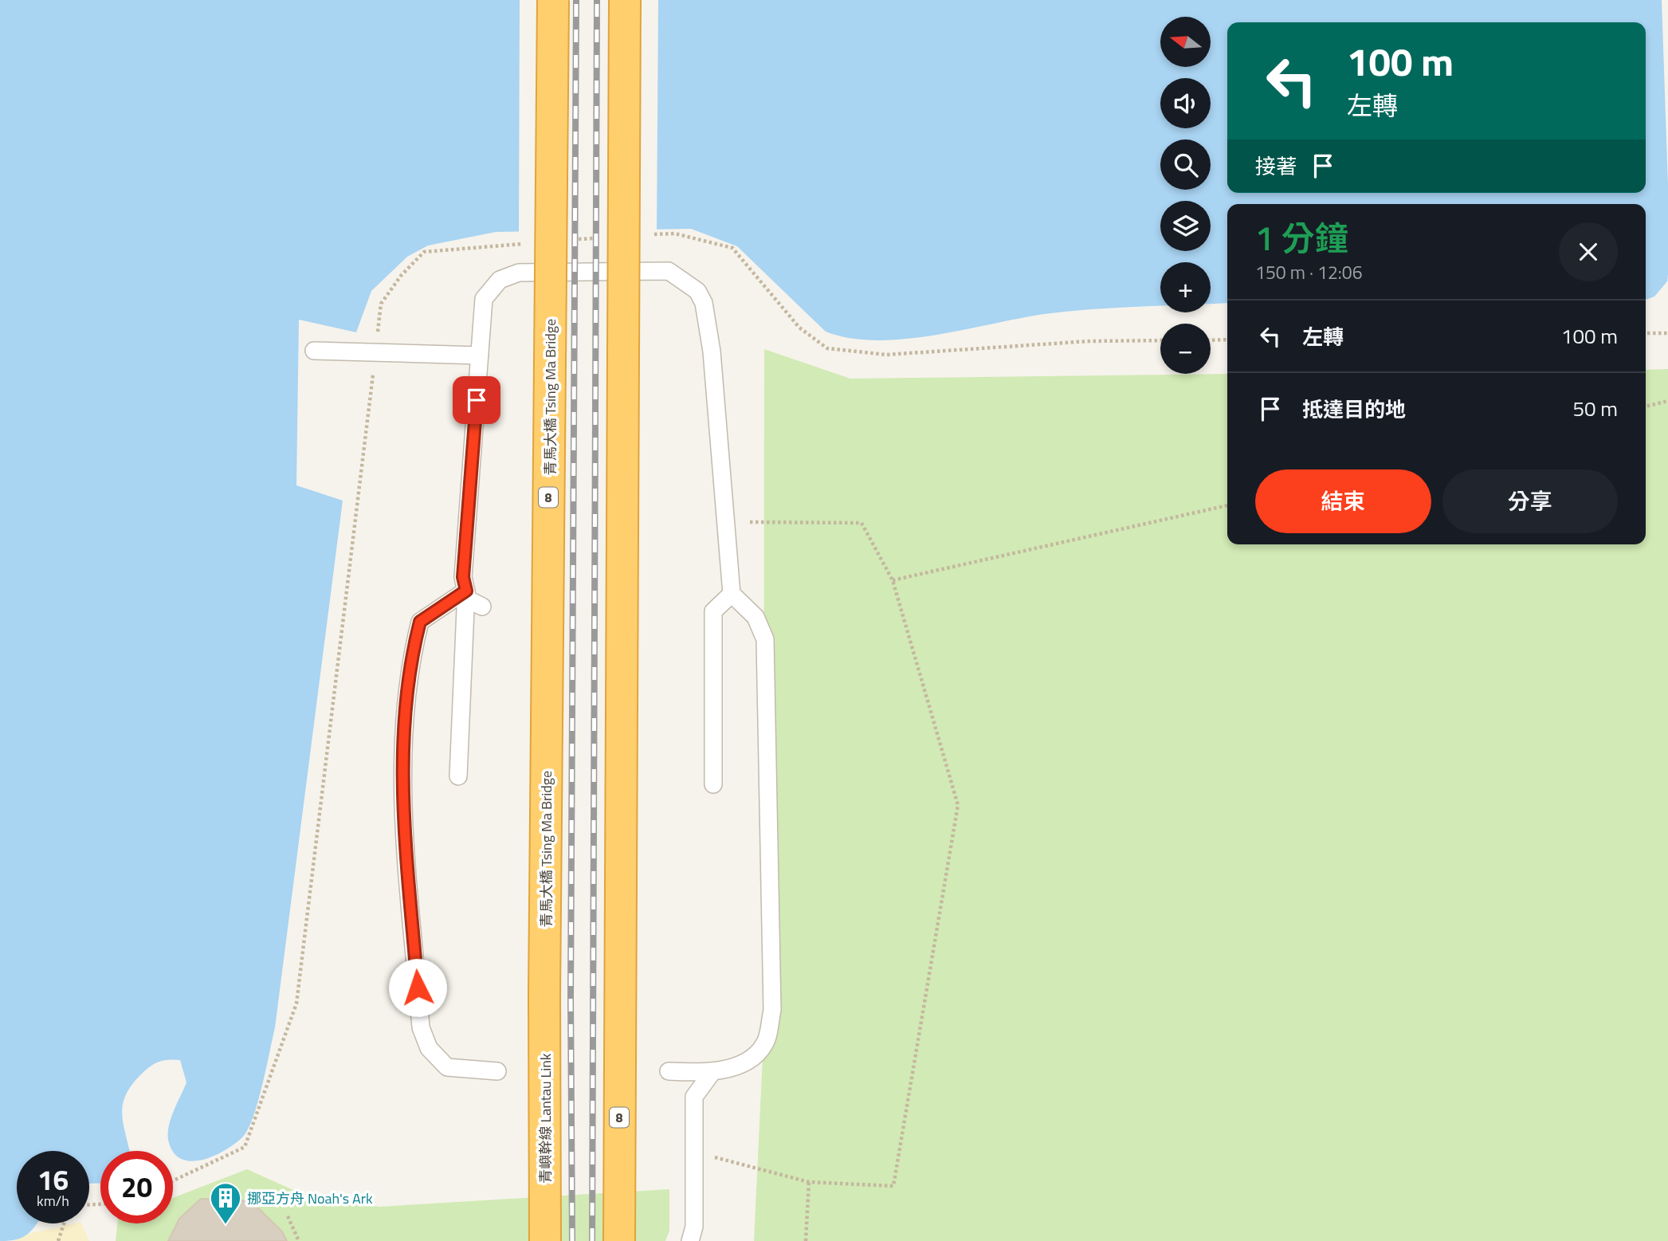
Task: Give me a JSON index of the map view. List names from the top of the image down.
{
  "streets": {
    "highway": ["青馬大橋 Tsing Ma Bridge", "8", "青嶼幹線 Lantau Link"]
  },
  "crossings": [
    ["青馬大橋 Tsing Ma Bridge", "青嶼幹線 Lantau Link"]
  ],
  "places": {
    "building": ["挪亞方舟 Noah's Ark"]
  },
  "north": "left",
  "page": {
    "map_buttons": ["+", "−"],
    "turn": ["100 m", "左轉"],
    "then": "接著",
    "heading": ["1 分鐘", "150 m · 12:06"],
    "list": [
      {
        "name": "左轉",
        "value": "100 m"
      },
      {
        "name": "抵達目的地",
        "value": "50 m"
      }
    ],
    "buttons": ["結束", "分享"],
    "speed": "16 km/h",
    "limit": "20"
  }
}
